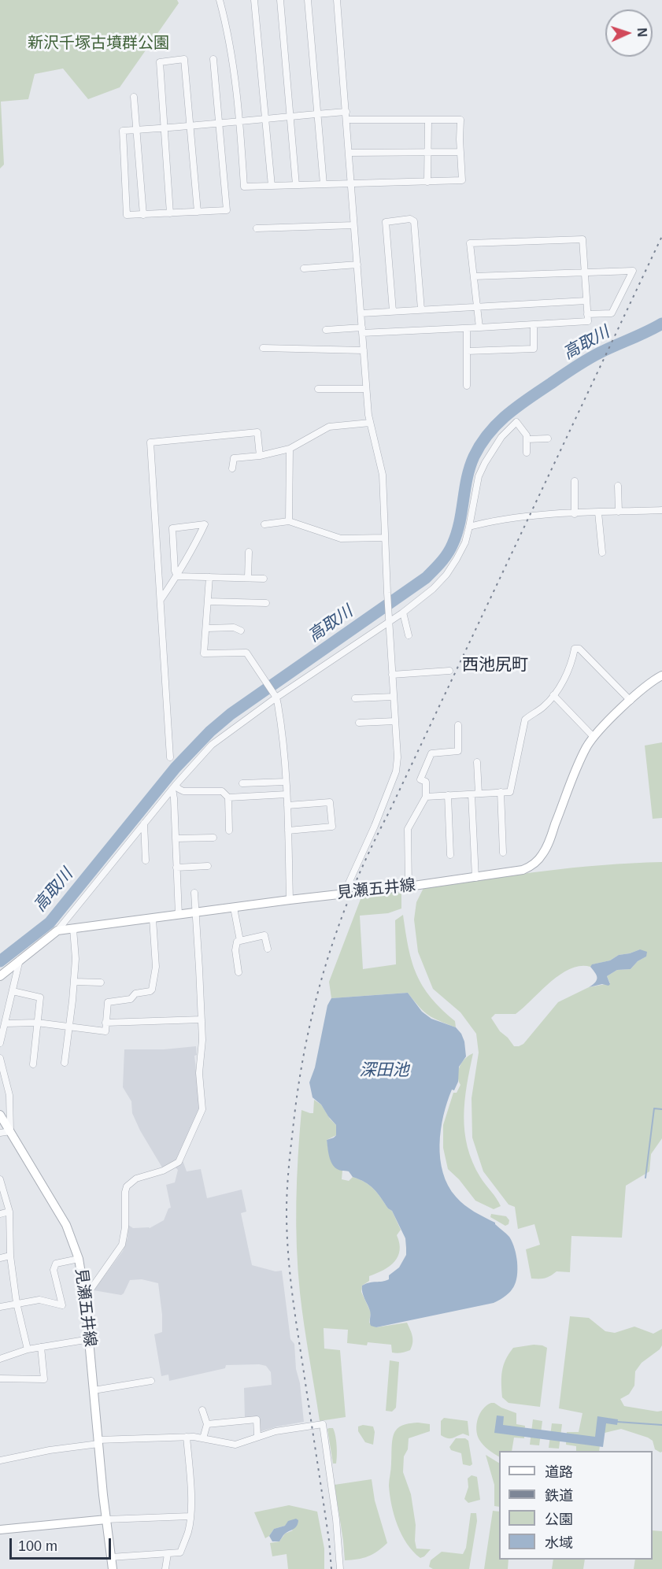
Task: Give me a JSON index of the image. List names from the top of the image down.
{
  "streets": {
    "main road": ["見瀬五井線"]
  },
  "districts": ["西池尻町"],
  "water": ["高取川", "深田池"],
  "parks": ["新沢千塚古墳群公園"],
  "legend": [
    "道路",
    "鉄道",
    "公園",
    "水域"
  ],
  "scale_bar": "100 m",
  "north": "right"
}
